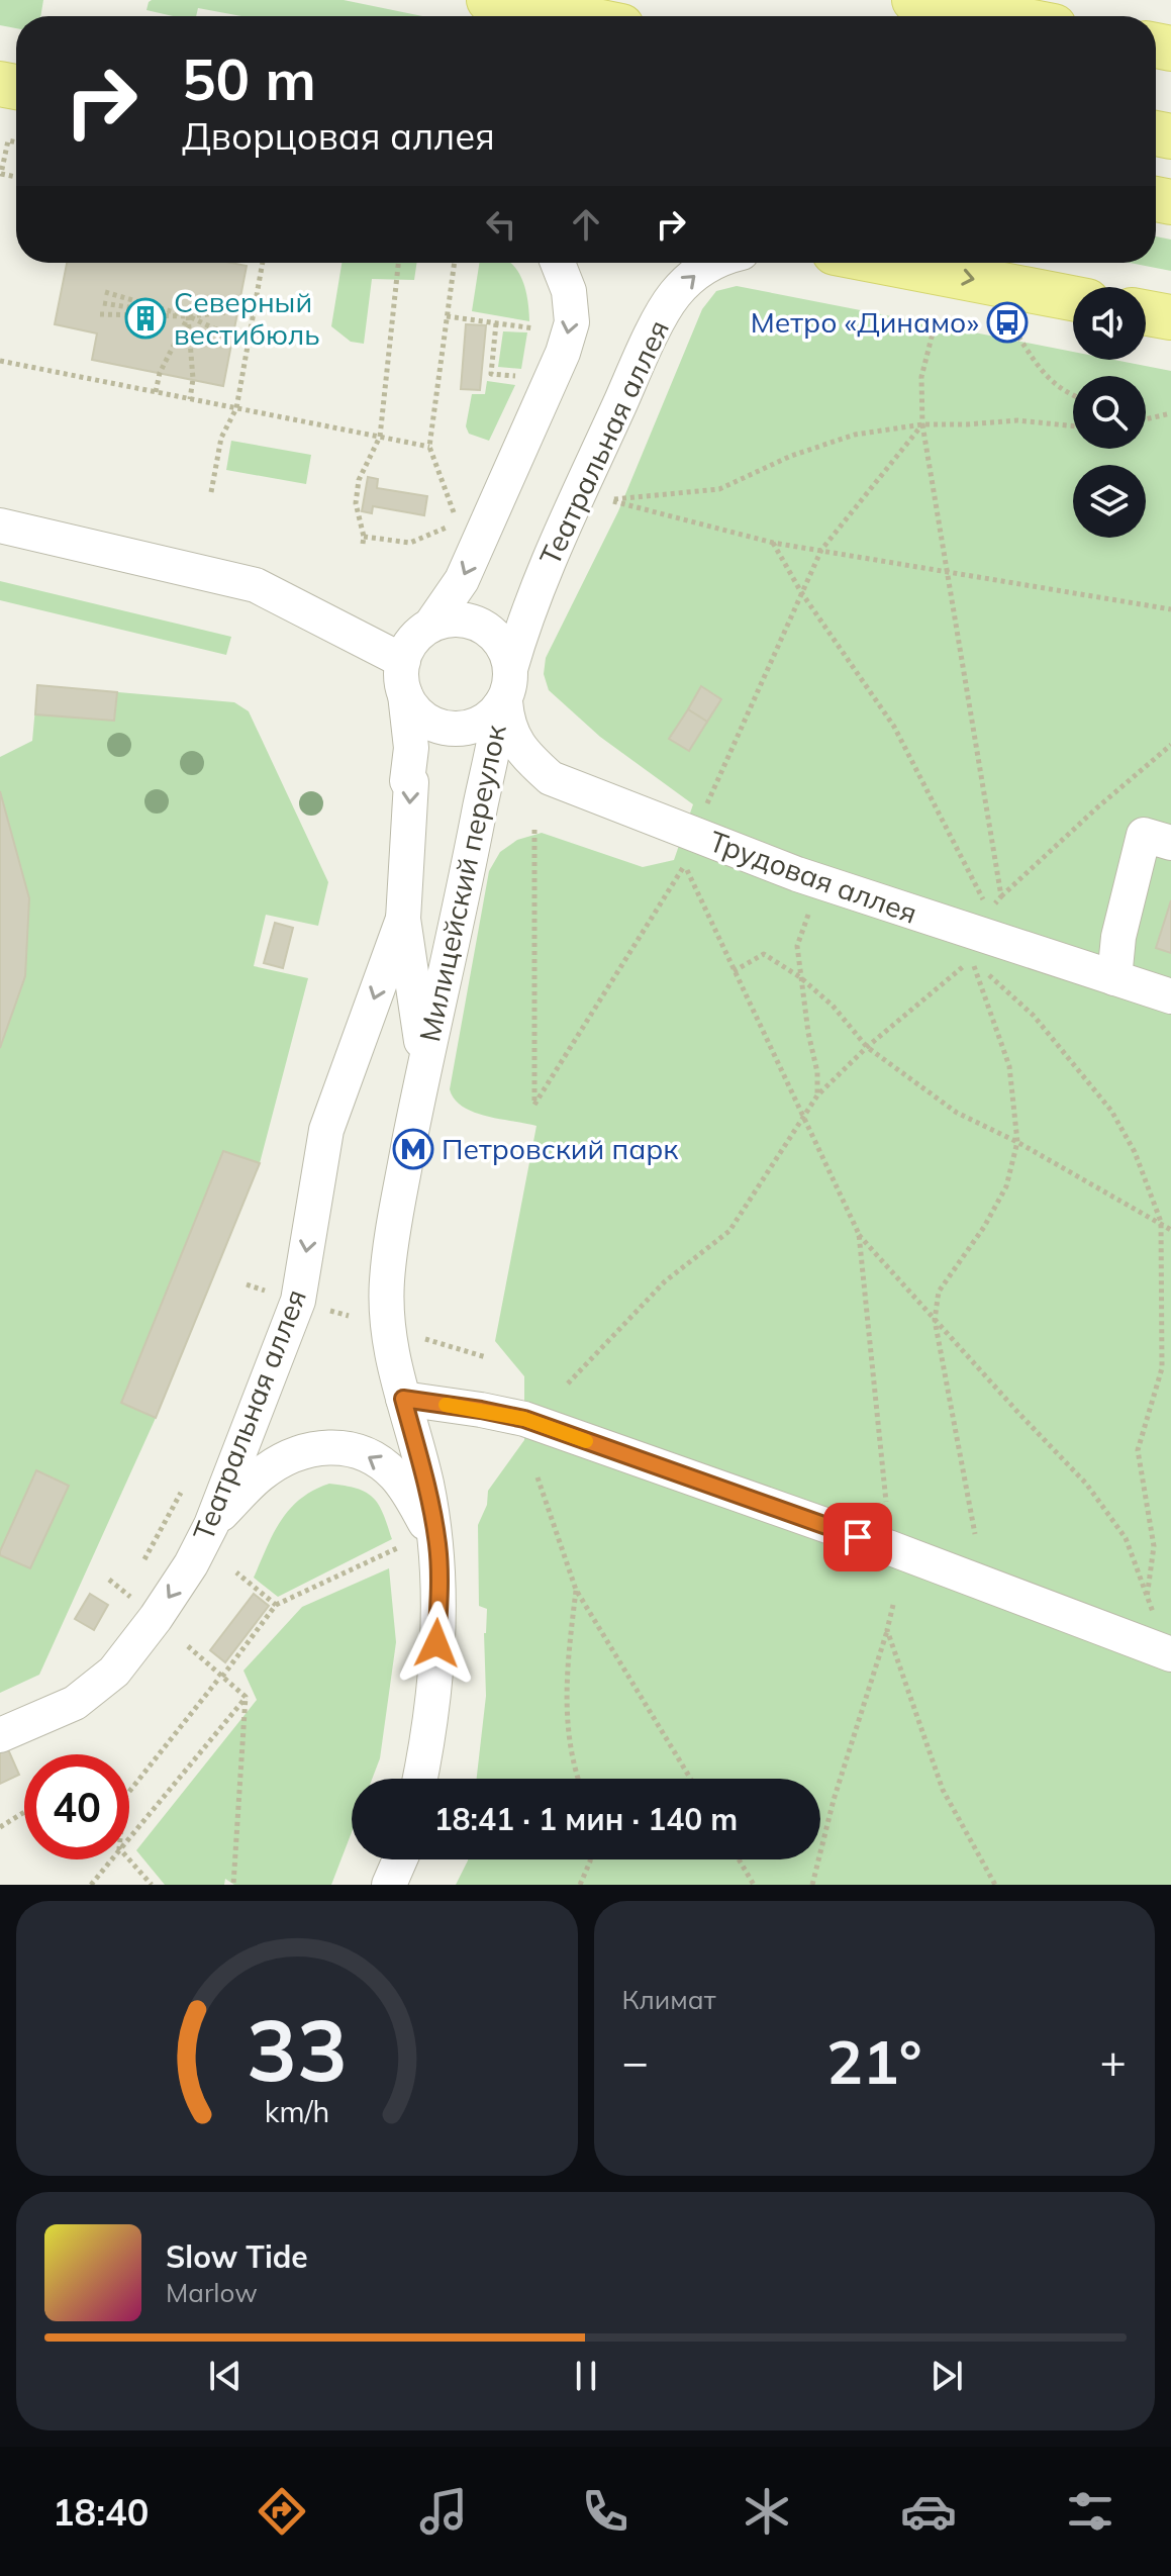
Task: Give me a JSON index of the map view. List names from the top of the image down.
{
  "streets": {
    "street": ["Театральная аллея", "Трудовая аллея", "Милицейский переулок"]
  },
  "crossings": [
    ["Театральная аллея", "Трудовая аллея"],
    ["Театральная аллея", "Милицейский переулок"],
    ["Трудовая аллея", "Милицейский переулок"]
  ],
  "places": {
    "building": ["Cеверный вестибюль"],
    "bus stop": ["Метро «Динамо»"],
    "metro station": ["Петровский парк"]
  },
  "page": {
    "turn": ["50 m", "Дворцовая аллея"],
    "limit": "40",
    "trip": "18:41 · 1 мин · 140 m",
    "tile": "Климат",
    "heat": ["−", "21°", "+"],
    "song": ["Slow Tide", "Marlow"],
    "tabs": "18:40",
    "gauge": ["33", "km/h"]
  }
}
